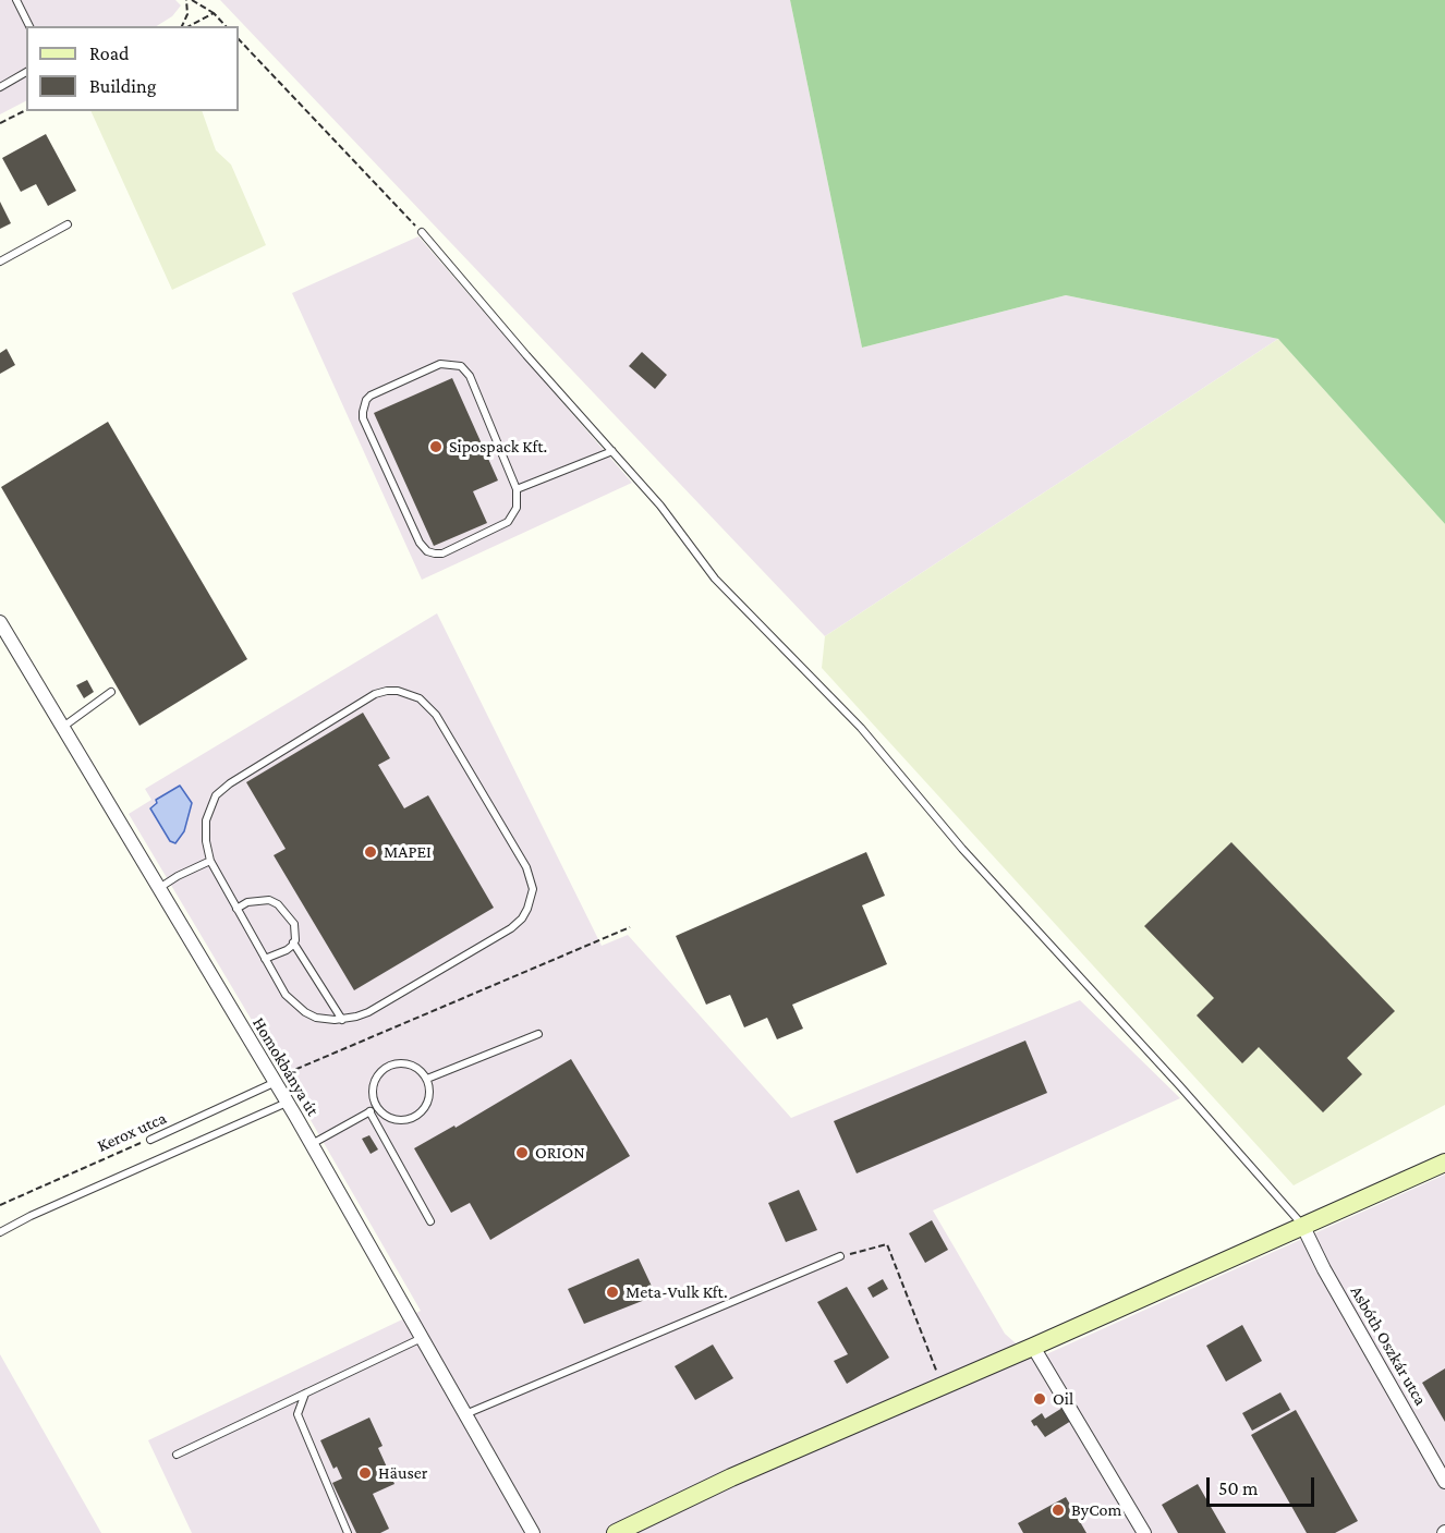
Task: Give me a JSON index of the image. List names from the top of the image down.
{
  "streets": {
    "street": ["Homokbánya út", "Asbóth Oszkár utca"],
    "lane": ["Kerox utca"]
  },
  "crossings": [
    ["Homokbánya út", "Kerox utca"]
  ],
  "places": [
    "Sipospack Kft.",
    "MAPEI",
    "ORION",
    "Meta-Vulk Kft.",
    "Oil",
    "Häuser",
    "ByCom"
  ],
  "legend": ["Road", "Building"],
  "scale_bar": "50 m"
}
